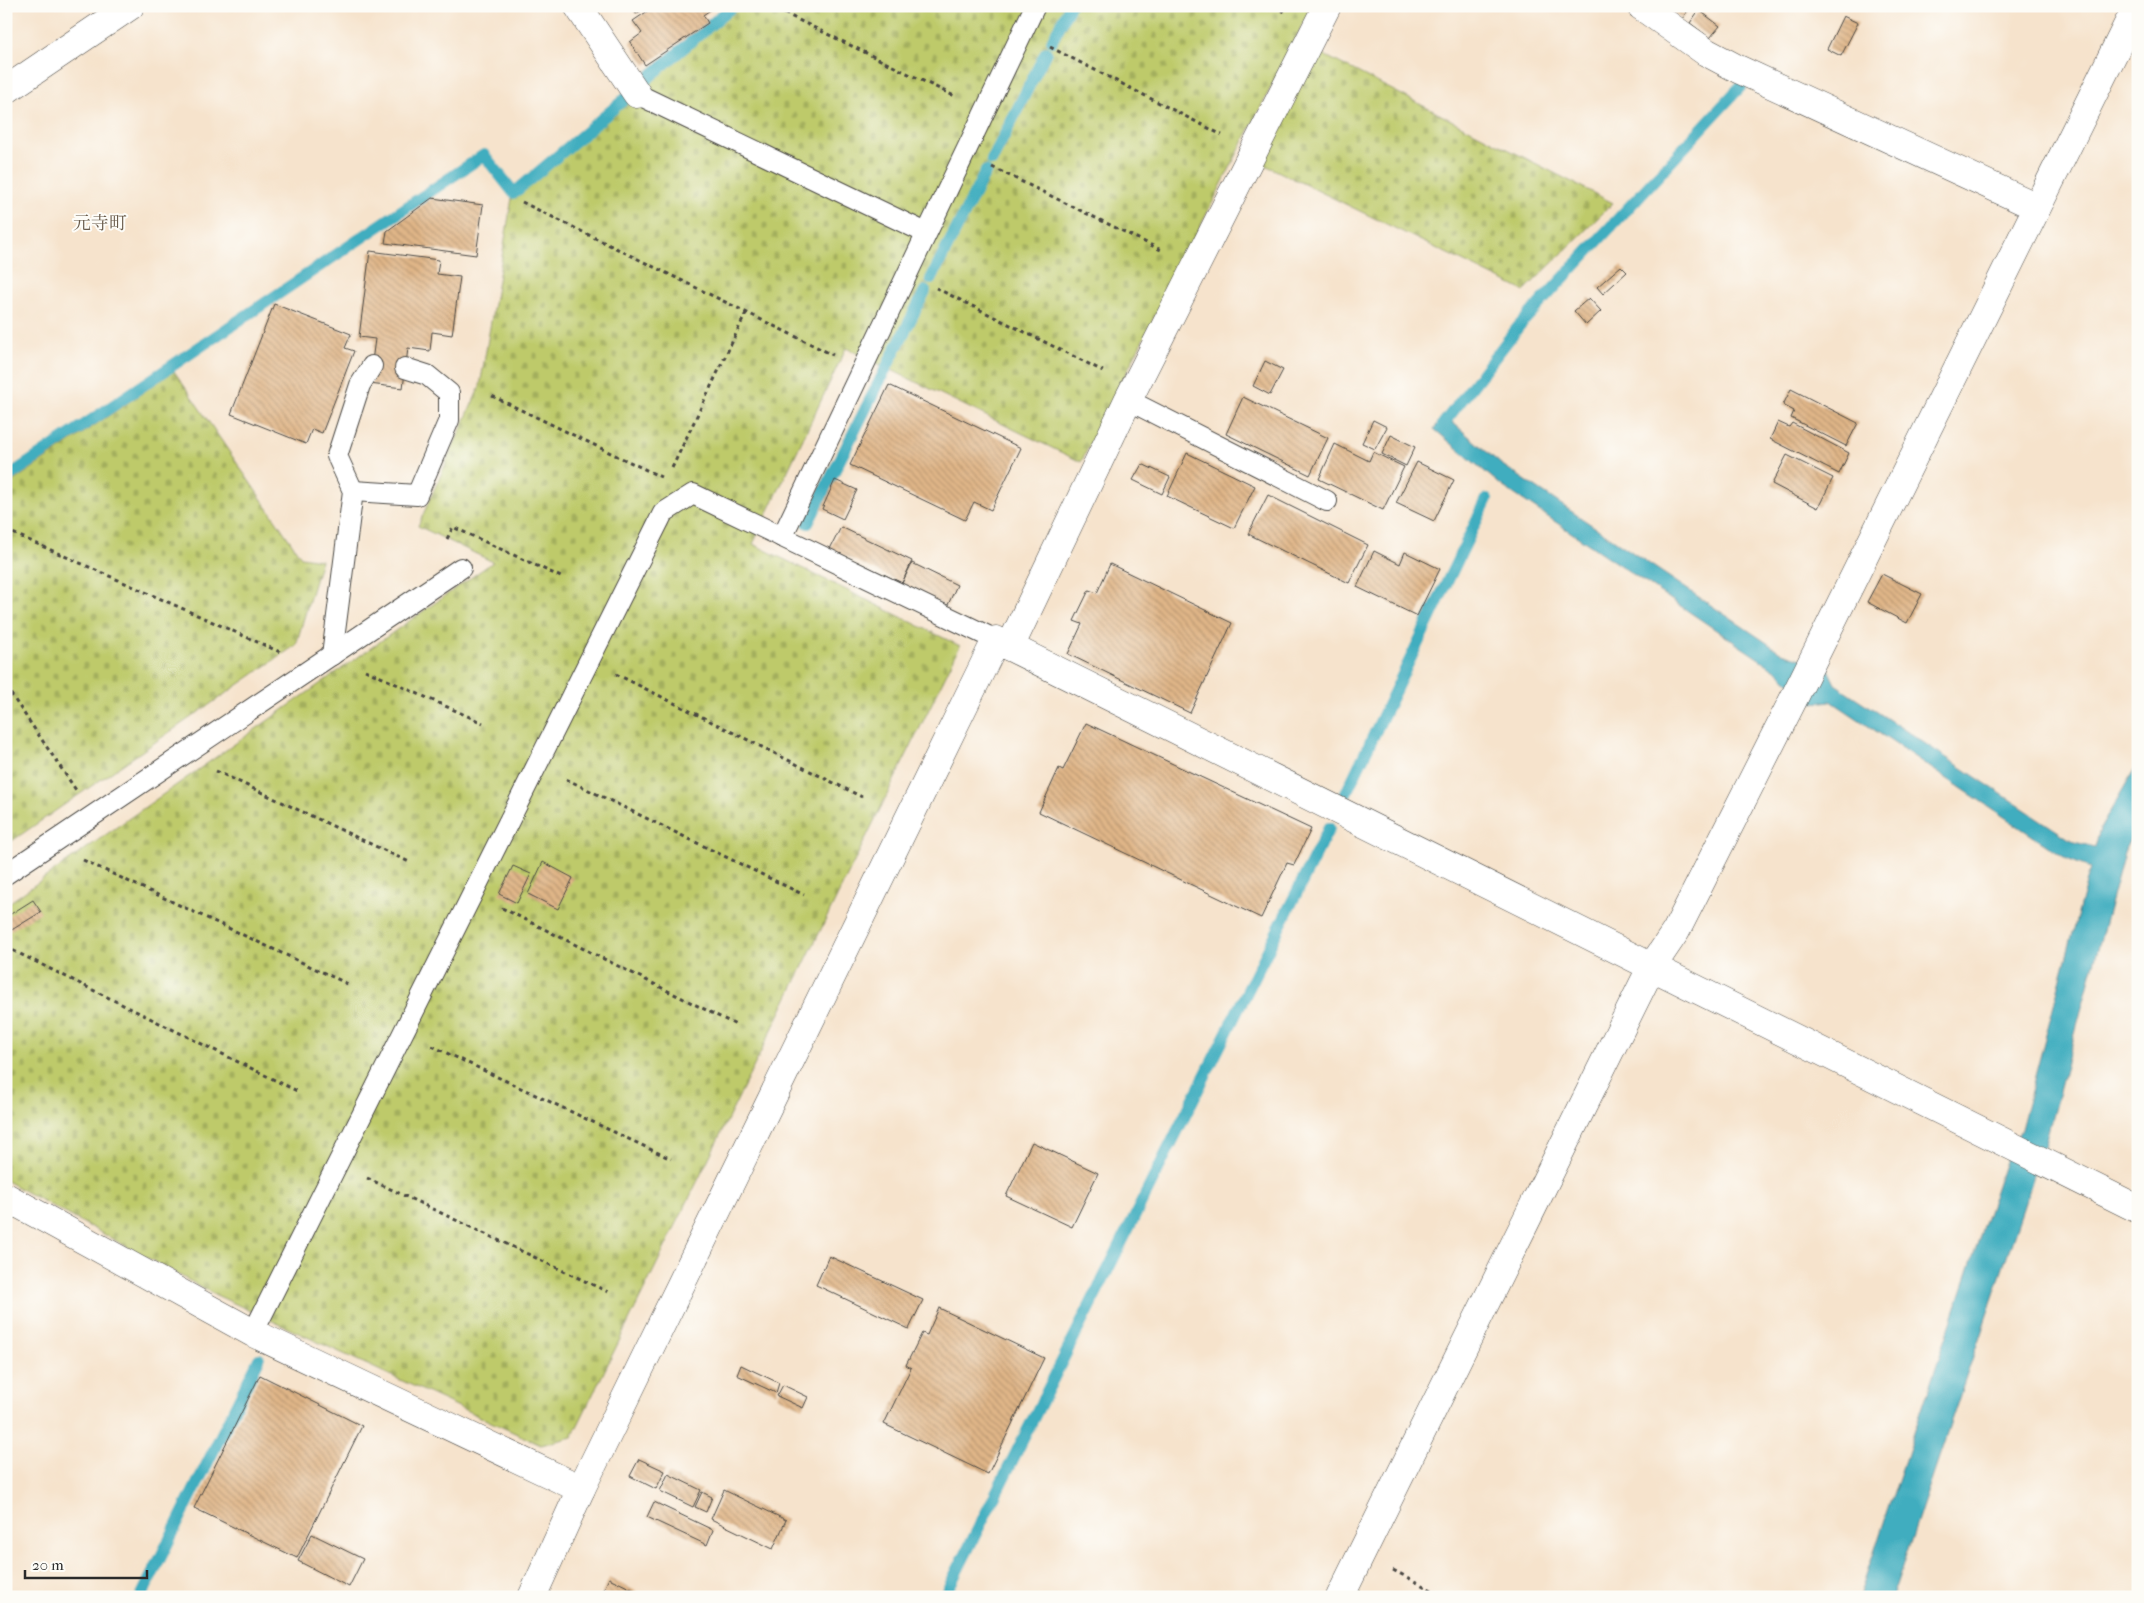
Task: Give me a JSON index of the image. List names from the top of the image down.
{
  "districts": ["元寺町"],
  "scale_bar": "20 m"
}
